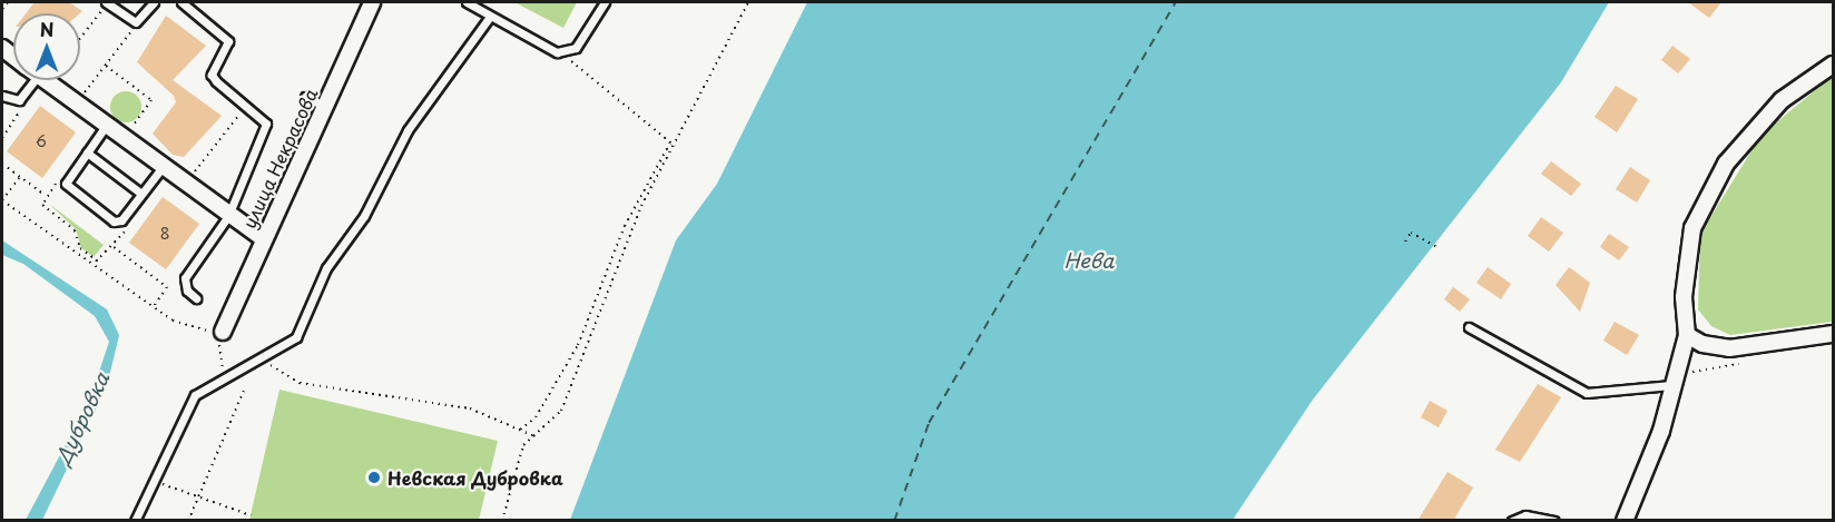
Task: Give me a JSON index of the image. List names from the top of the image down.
{
  "streets": {
    "street": ["улица Некрасова"]
  },
  "water": ["Нева", "Дубровка"],
  "places": ["Невская Дубровка"],
  "house_numbers": ["6", "8"],
  "north": "top"
}
